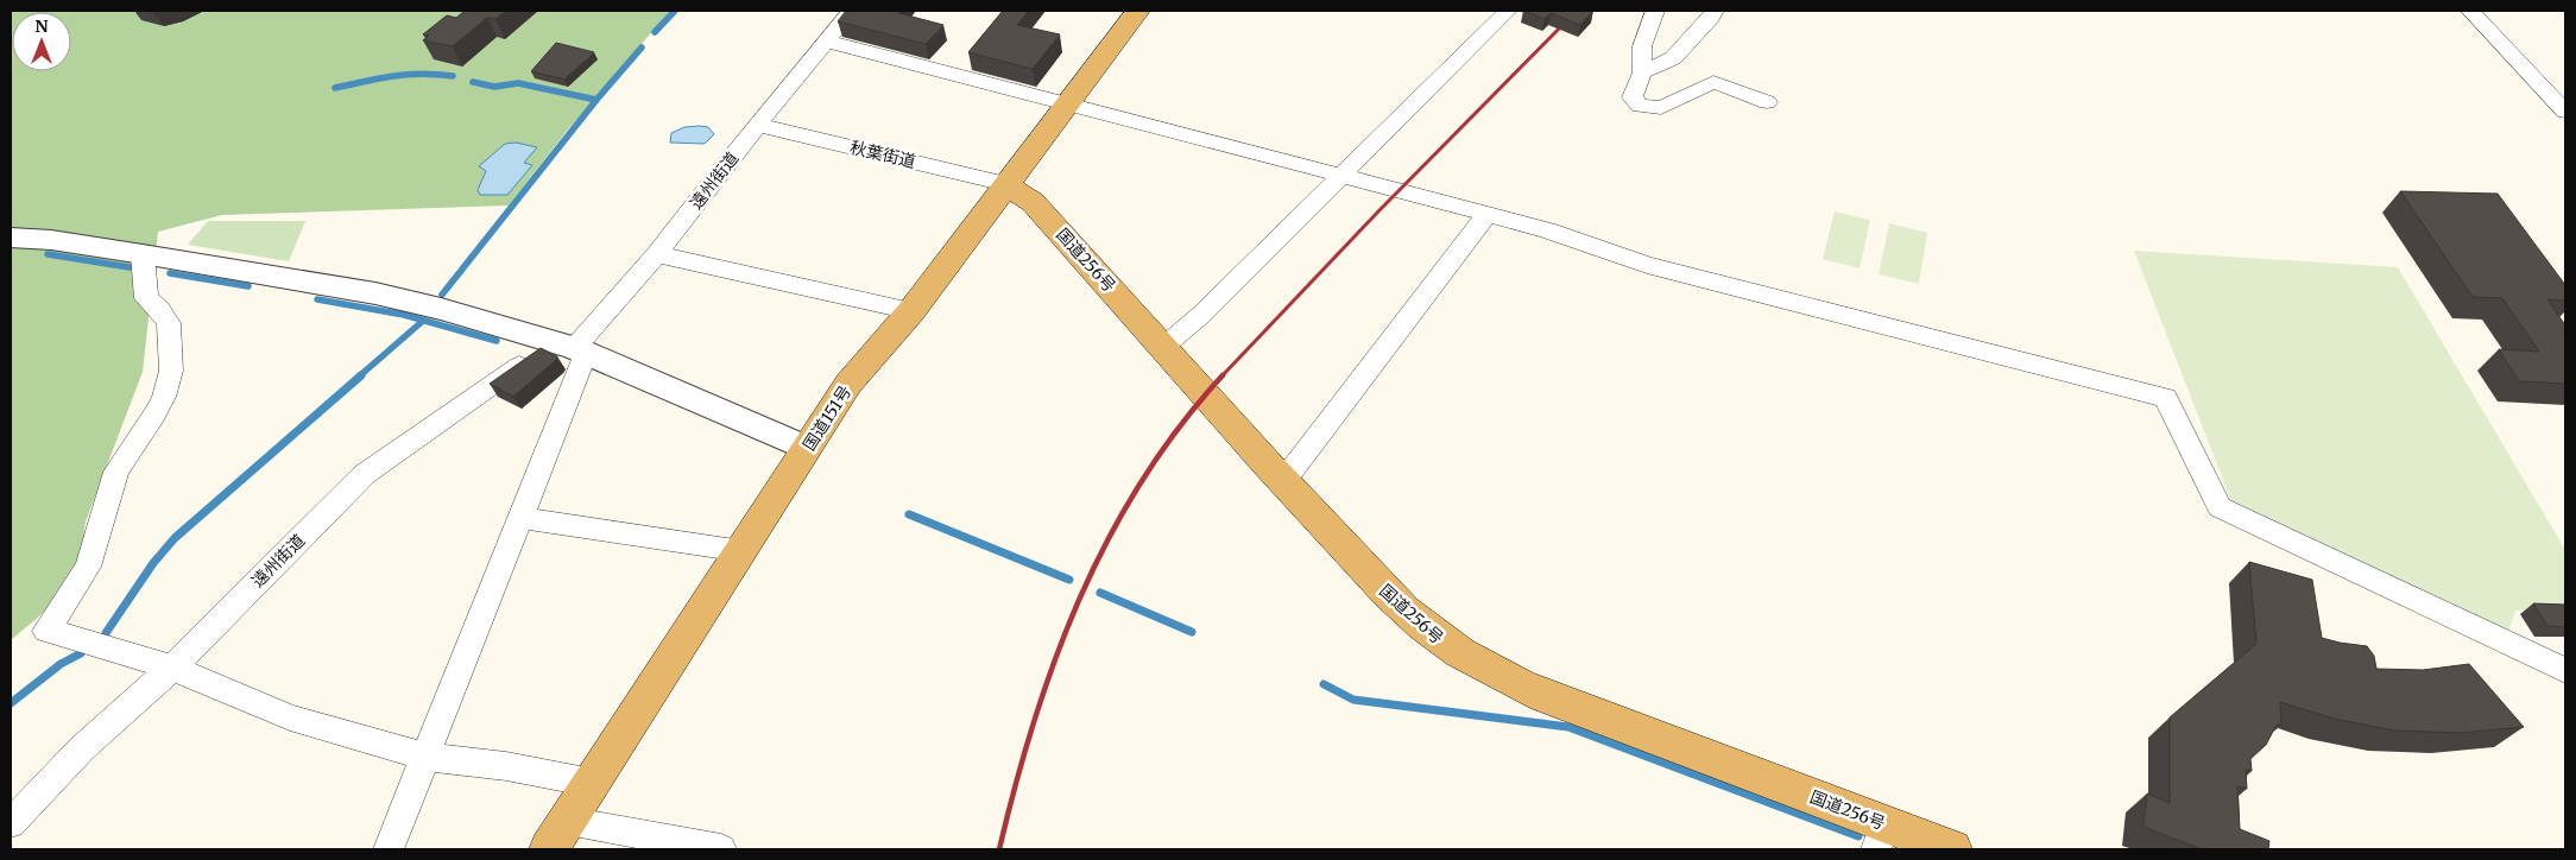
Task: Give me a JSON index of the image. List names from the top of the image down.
{
  "streets": {
    "highway": ["国道256号", "国道151号"],
    "street": ["秋葉街道", "遠州街道"]
  },
  "crossings": [
    ["秋葉街道", "遠州街道"],
    ["秋葉街道", "国道256号"],
    ["秋葉街道", "国道151号"],
    ["国道256号", "国道151号"]
  ],
  "north": "top"
}
